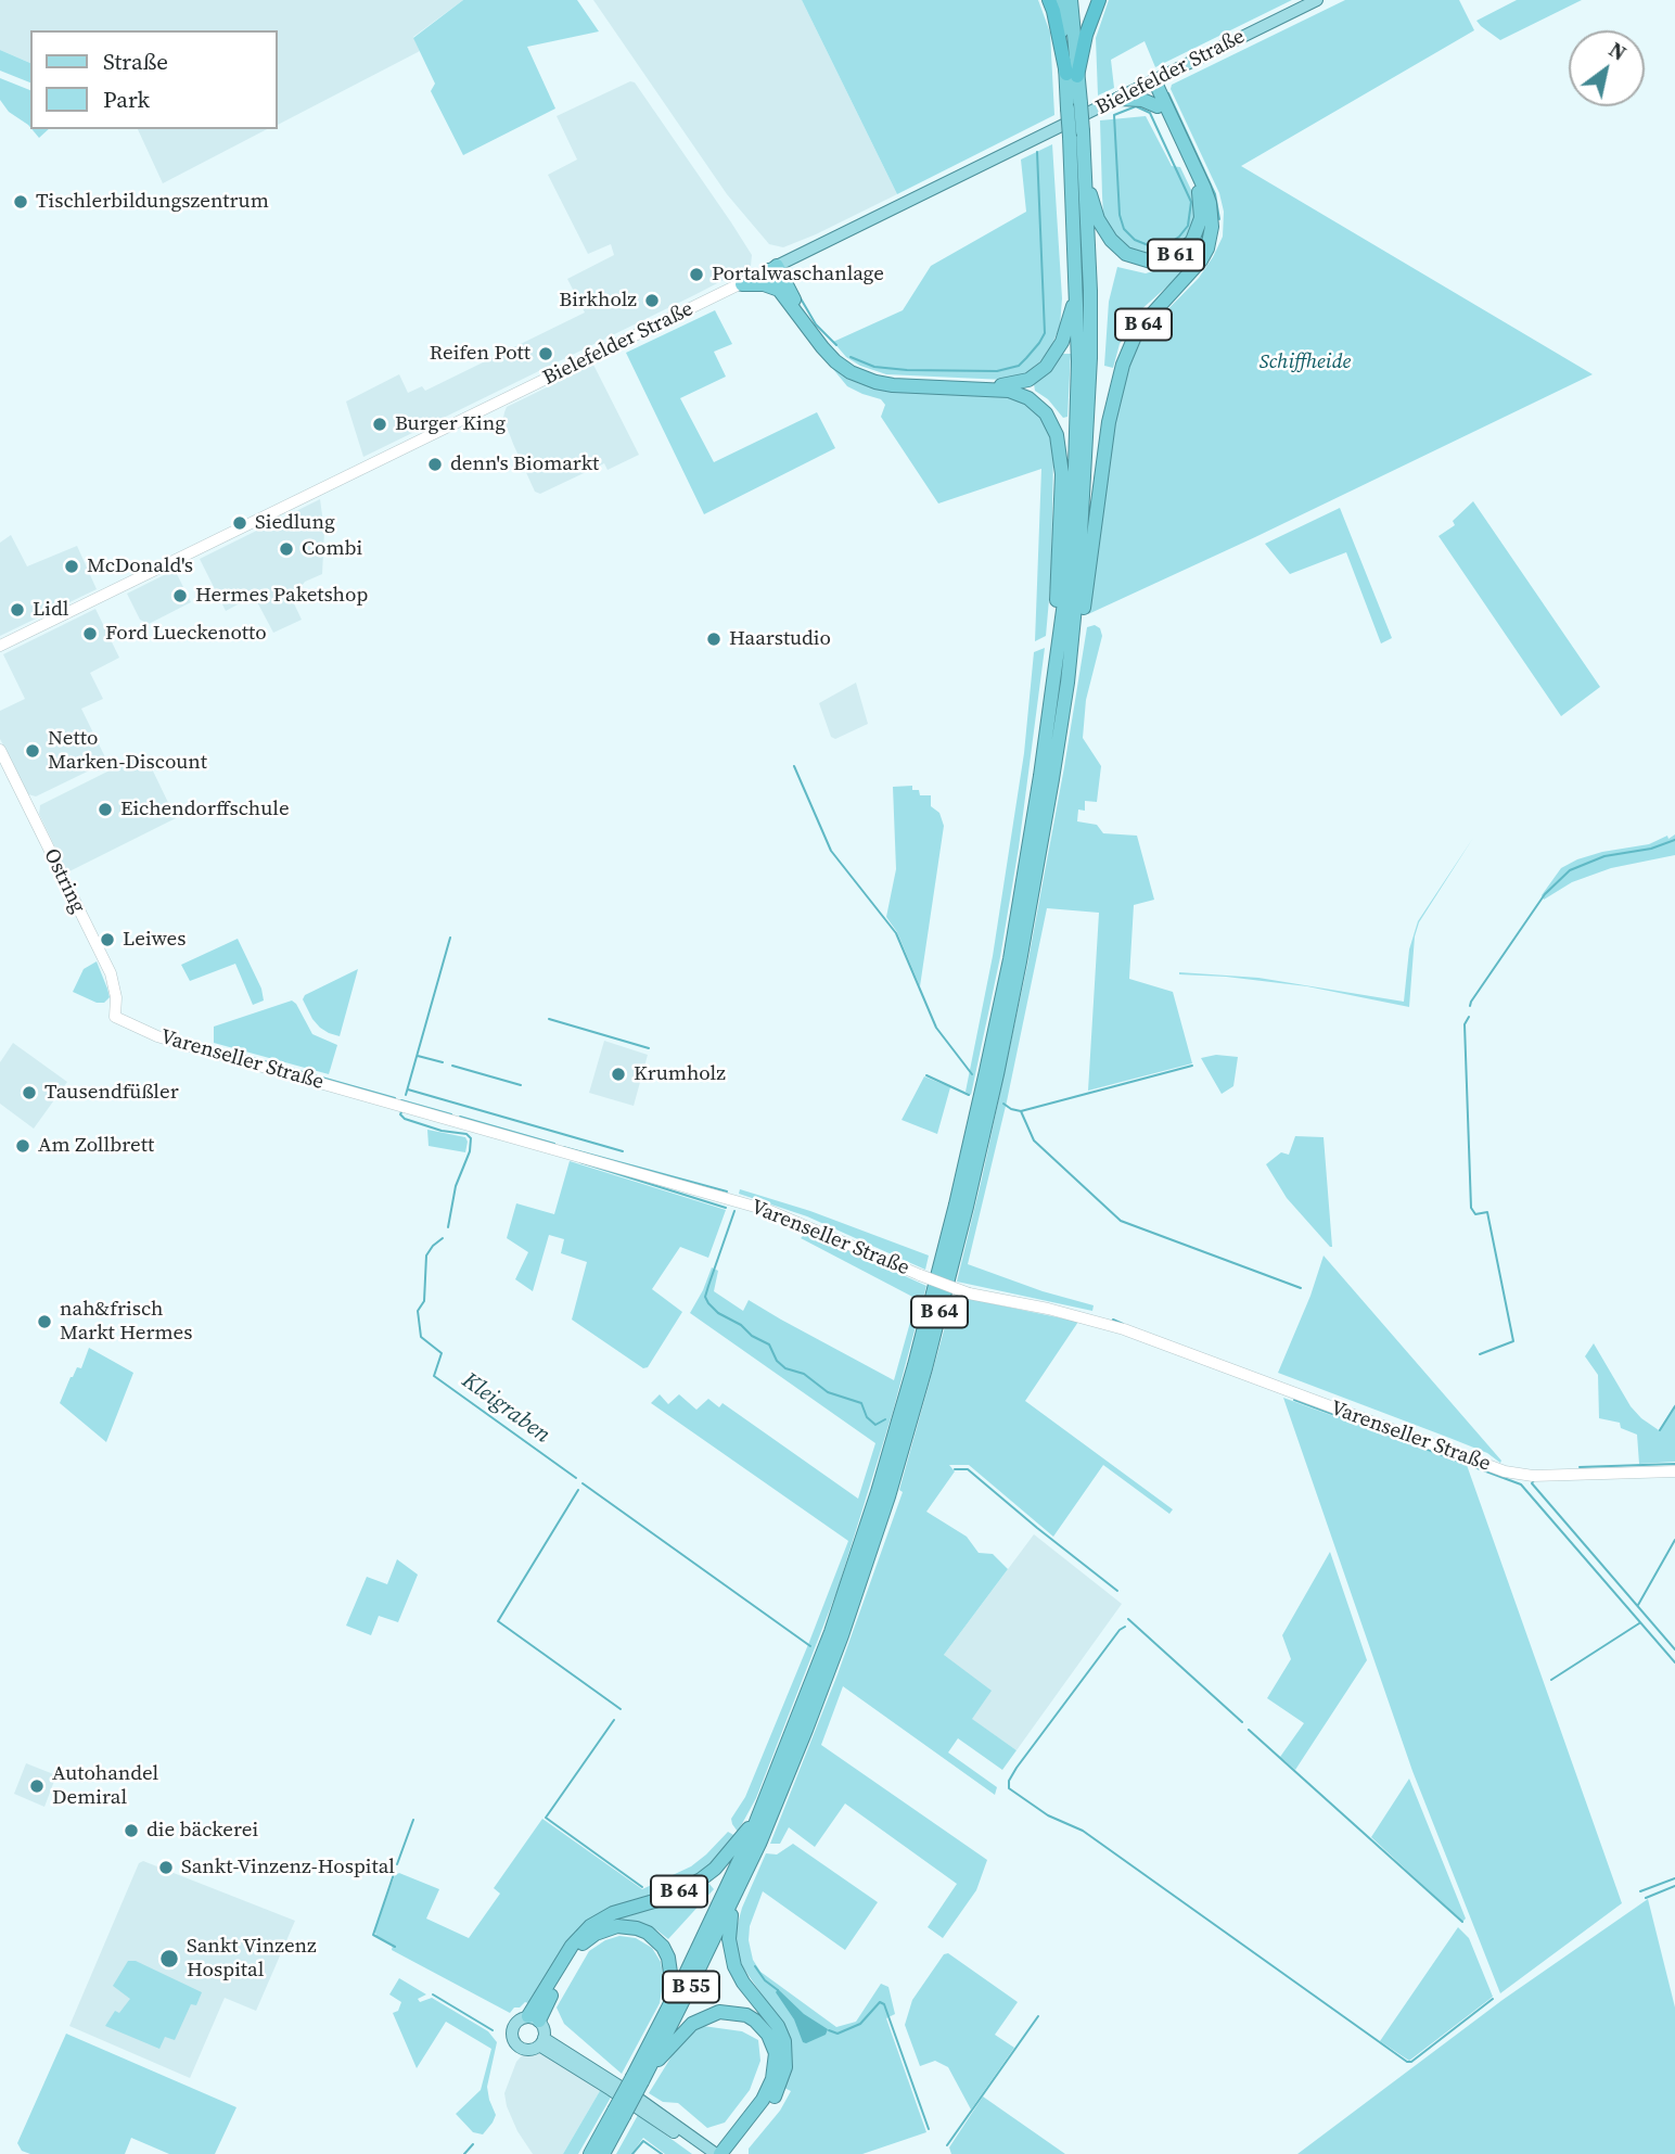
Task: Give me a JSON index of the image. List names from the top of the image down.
{
  "streets": {
    "highway": ["B 61", "B 64", "B 55"],
    "main road": ["Bielefelder Straße", "Ostring", "Varenseller Straße"]
  },
  "crossings": [
    ["Bielefelder Straße", "B 64"],
    ["B 61", "B 64"],
    ["B 64", "B 55"],
    ["Ostring", "Varenseller Straße"]
  ],
  "water": ["Kleigraben"],
  "parks": ["Schiffheide"],
  "places": [
    "Tischlerbildungszentrum",
    "Portalwaschanlage",
    "Birkholz",
    "Reifen Pott",
    "Burger King",
    "denn's Biomarkt",
    "Siedlung",
    "Combi",
    "McDonald's",
    "Hermes Paketshop",
    "Lidl",
    "Ford Lueckenotto",
    "Haarstudio",
    "Netto Marken-Discount",
    "Eichendorffschule",
    "Leiwes",
    "Krumholz",
    "Tausendfüßler",
    "Am Zollbrett",
    "nah&frisch Markt Hermes",
    "Autohandel Demiral",
    "die bäckerei",
    "Sankt-Vinzenz-Hospital",
    "Sankt Vinzenz Hospital"
  ],
  "legend": ["Straße", "Park"],
  "north": "top right"
}
